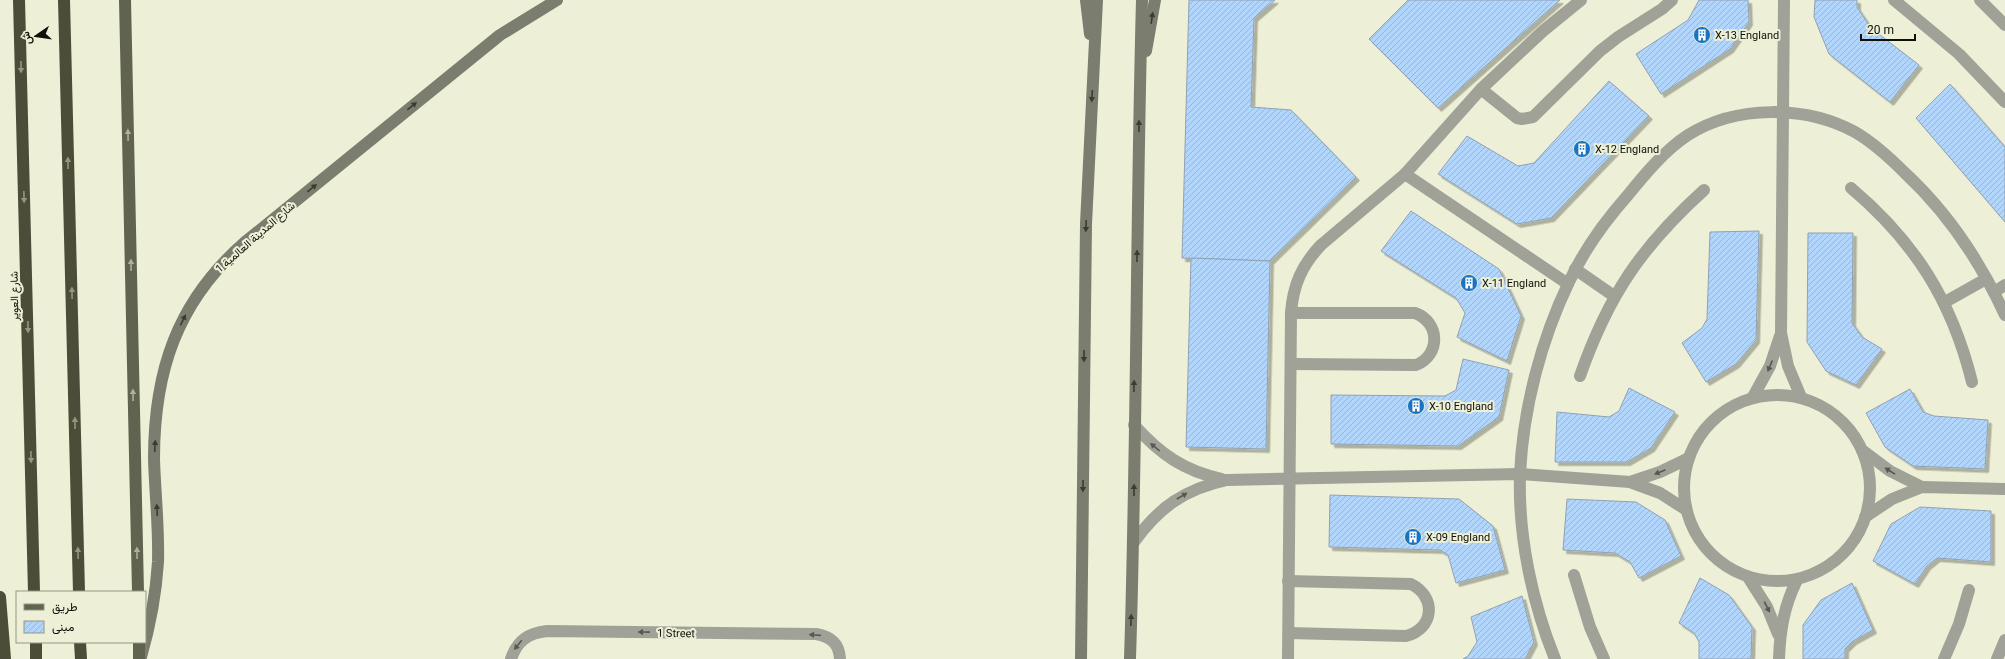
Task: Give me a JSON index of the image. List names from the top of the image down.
{
  "streets": {
    "highway": ["شارع العوير"],
    "street": ["شارع المدينة العالمية 1", "1 Street"]
  },
  "one_way": ["شارع المدينة العالمية 1", "1 Street"],
  "places": {
    "building": [
      "X-13 England",
      "X-12 England",
      "X-11 England",
      "X-10 England",
      "X-09 England"
    ]
  },
  "legend": ["طريق", "مبنى"],
  "scale_bar": "20 m",
  "north": "left"
}
